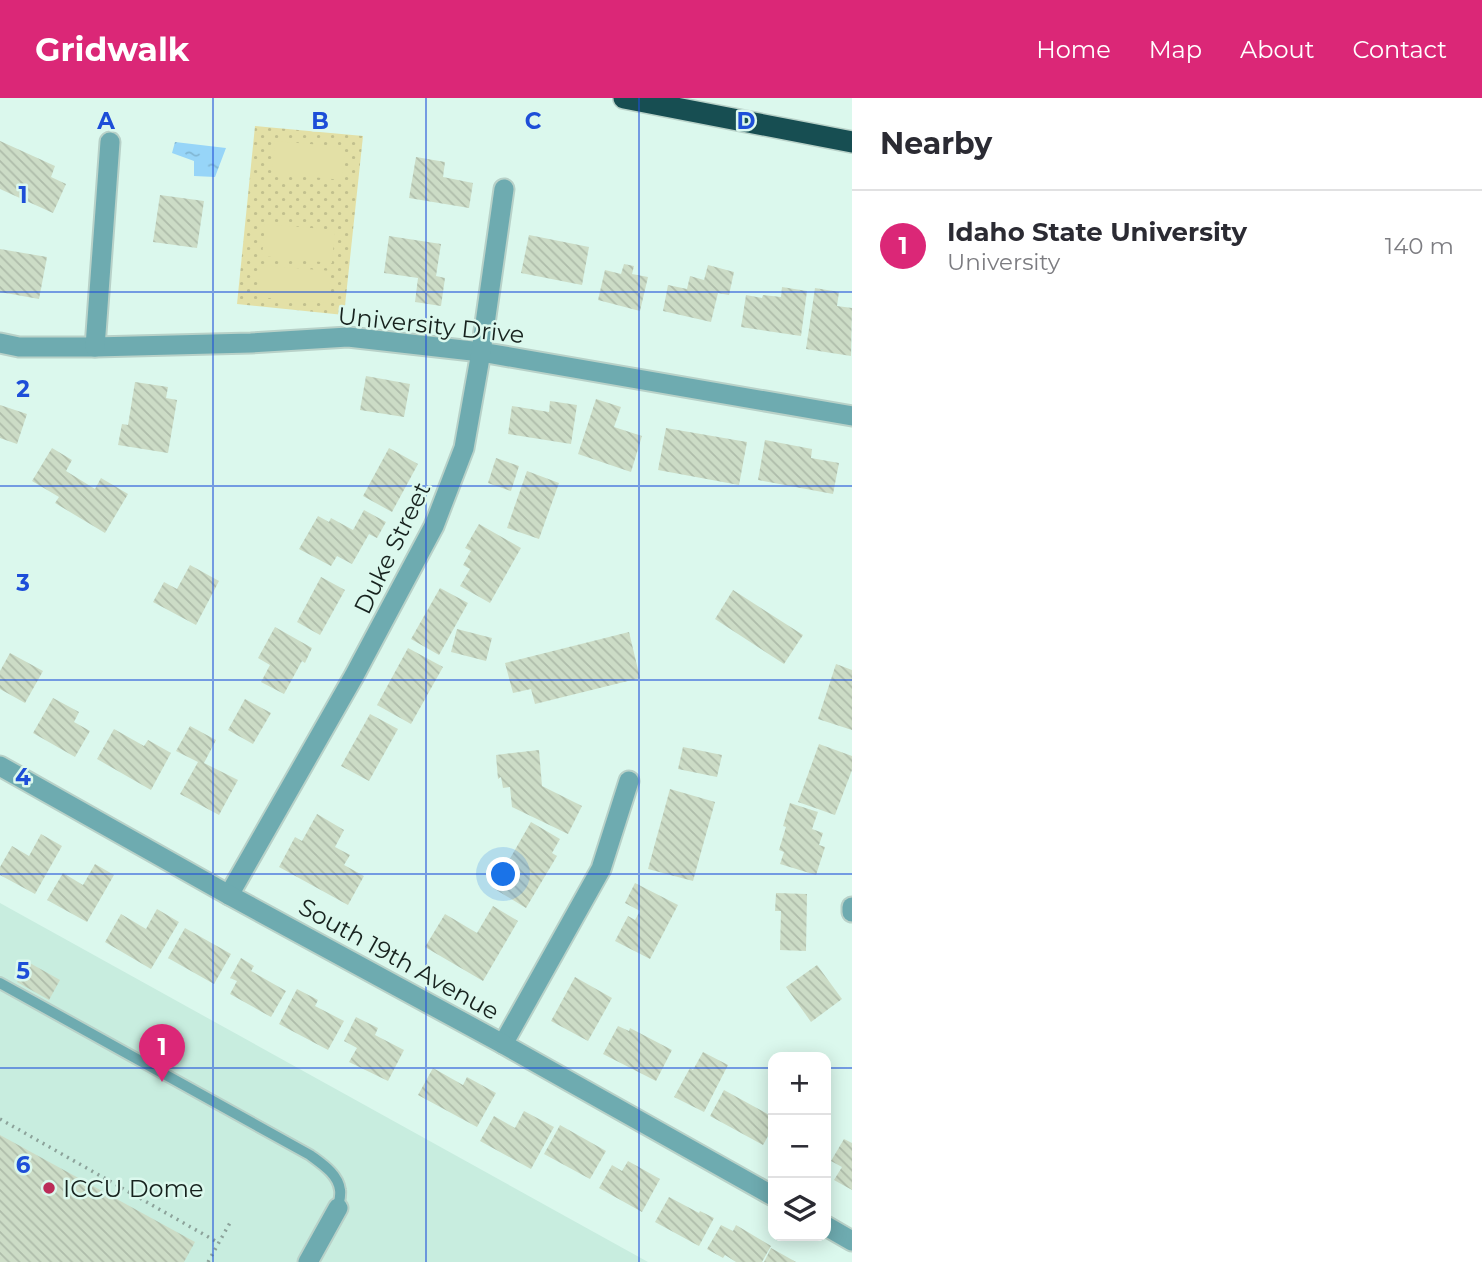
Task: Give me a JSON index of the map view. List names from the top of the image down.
{
  "streets": {
    "street": ["University Drive", "Duke Street", "South 19th Avenue"]
  },
  "crossings": [
    ["University Drive", "Duke Street"],
    ["Duke Street", "South 19th Avenue"]
  ],
  "places": ["ICCU Dome"],
  "page": {
    "header": "Gridwalk",
    "nav": [
      "Home",
      "Map",
      "About",
      "Contact"
    ],
    "heading": "Nearby",
    "list": [
      {
        "mark": "1",
        "name": "Idaho State University",
        "note": "University",
        "value": "140 m"
      }
    ],
    "pins": "1",
    "map_buttons": ["+", "−"]
  },
  "grid": {
    "columns": [
      "A",
      "B",
      "C",
      "D"
    ],
    "rows": [
      "1",
      "2",
      "3",
      "4",
      "5",
      "6"
    ]
  }
}
